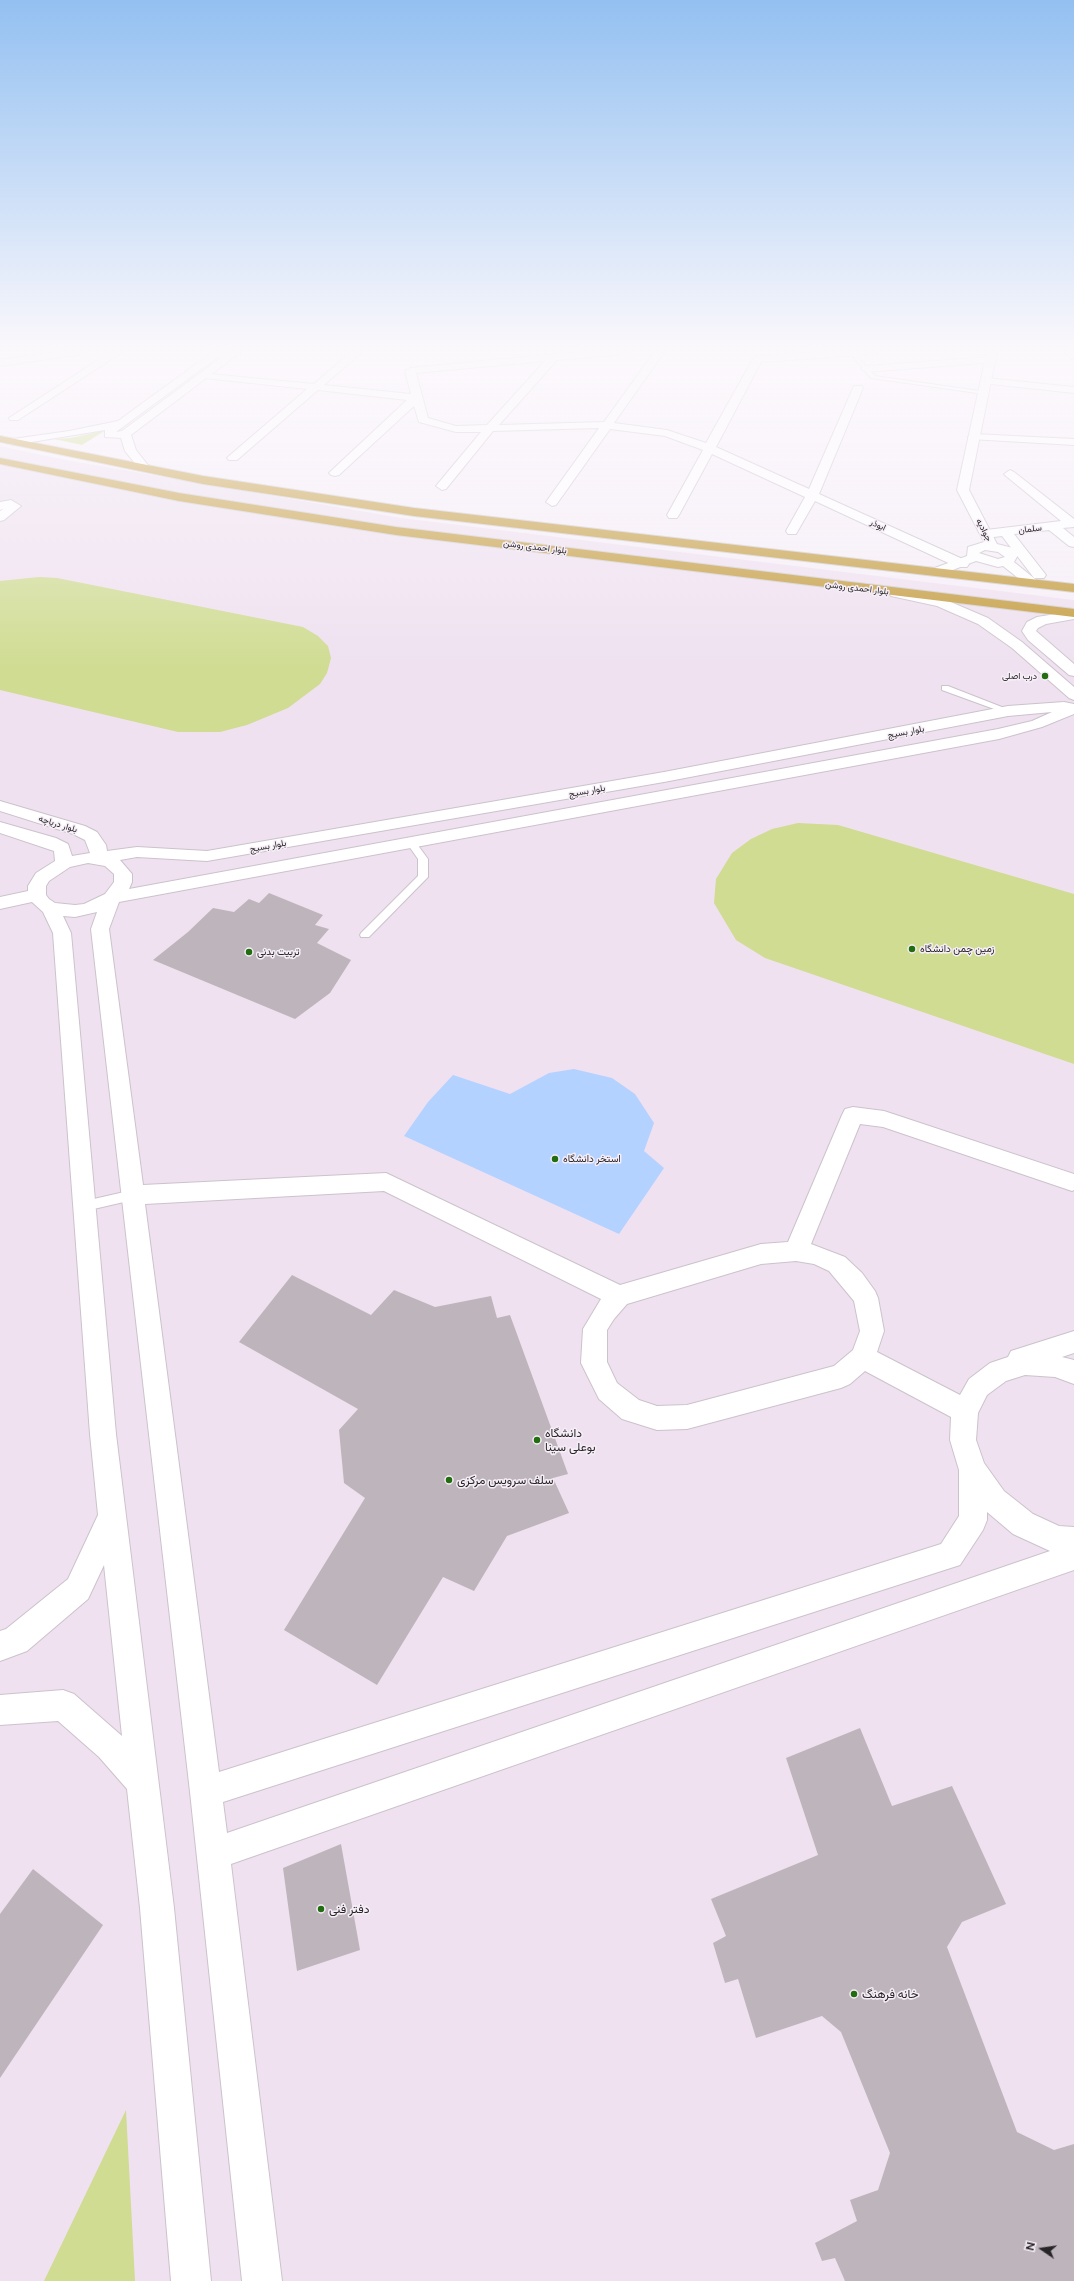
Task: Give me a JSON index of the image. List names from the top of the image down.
{
  "streets": {
    "highway": ["بلوار احمدی روشن"],
    "street": [
      "ابوذر",
      "سلمان",
      "جوادیه",
      "بلوار بسیج",
      "بلوار دریاچه"
    ]
  },
  "crossings": [
    ["سلمان", "جوادیه"],
    ["بلوار بسیج", "بلوار دریاچه"]
  ],
  "places": [
    "درب اصلی",
    "زمین چمن دانشگاه",
    "تربیت بدنی",
    "استخر دانشگاه",
    "دانشگاه بوعلی سینا",
    "سلف سرویس مرکزی",
    "دفتر فنی",
    "خانه فرهنگ"
  ],
  "north": "left"
}
